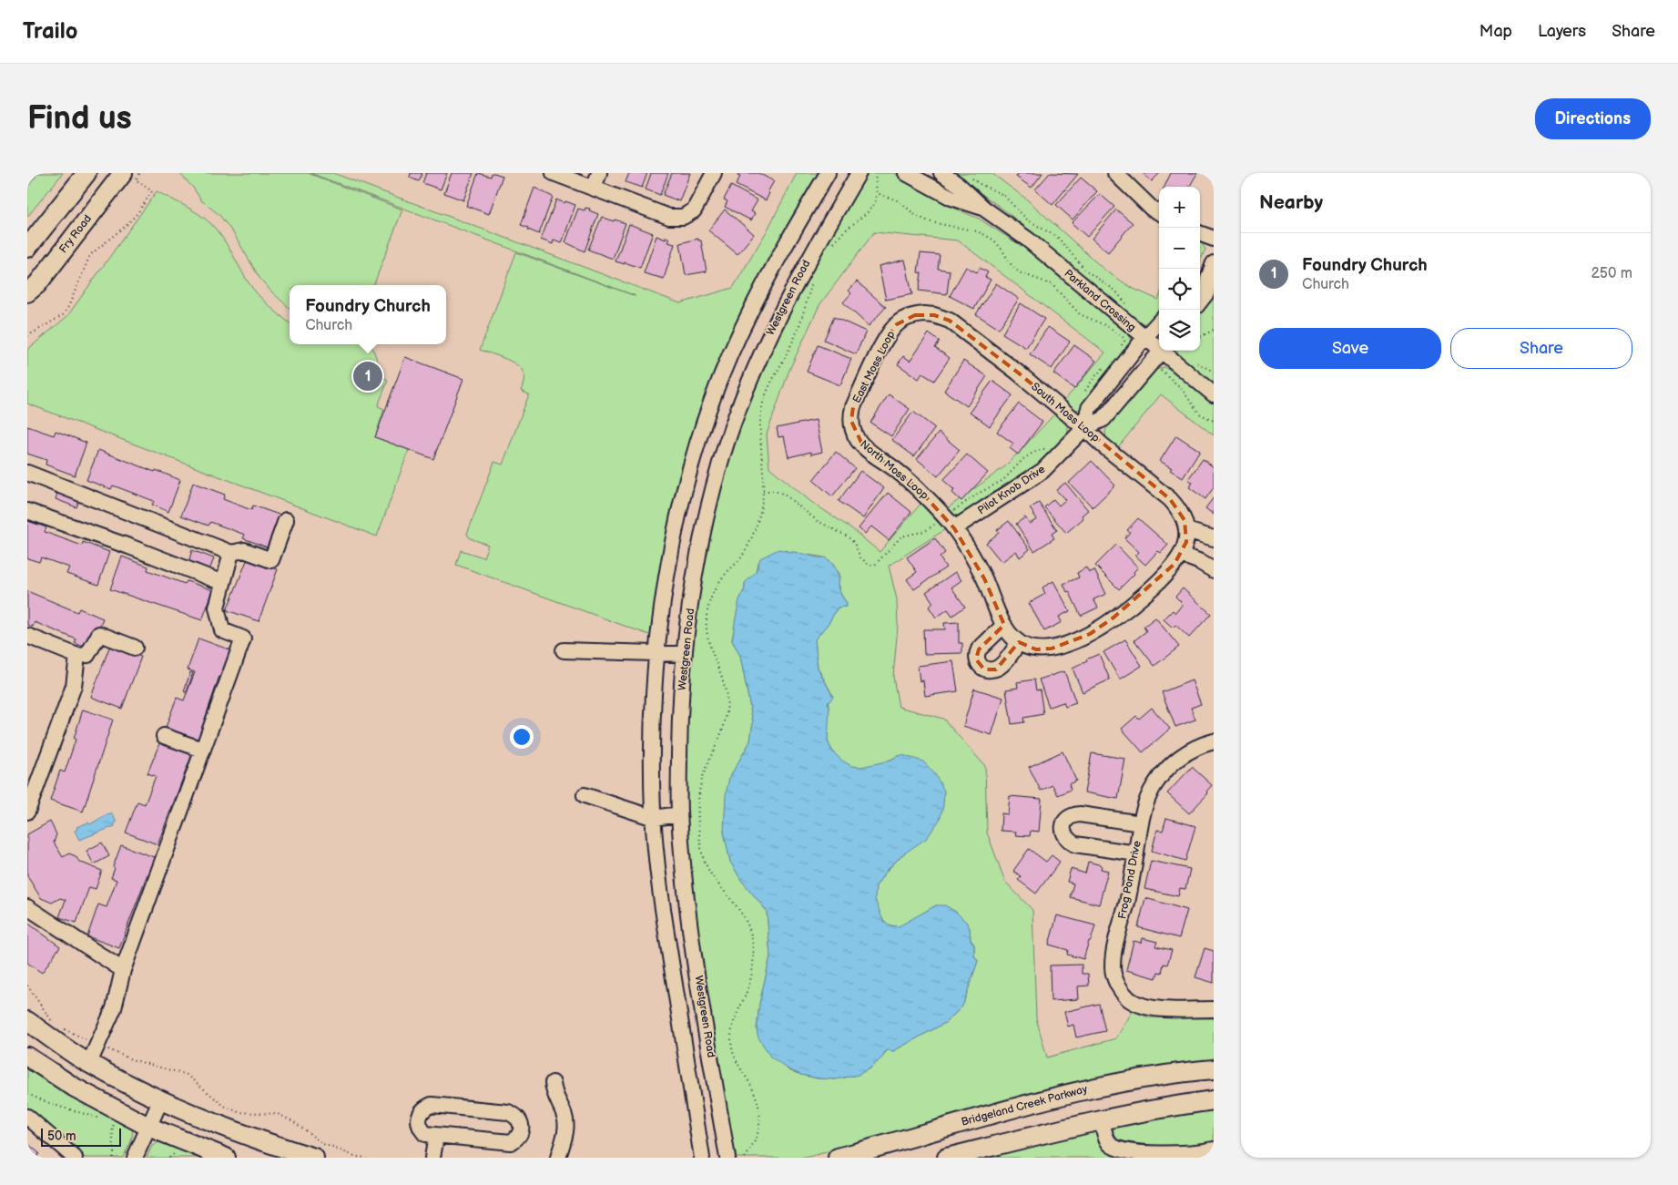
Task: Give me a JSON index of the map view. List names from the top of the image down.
{
  "streets": {
    "main road": ["Fry Road", "Bridgeland Creek Parkway"],
    "street": [
      "Westgreen Road",
      "Parkland Crossing",
      "East Moss Loop",
      "South Moss Loop",
      "North Moss Loop",
      "Pilot Knob Drive",
      "Frog Pond Drive"
    ]
  },
  "crossings": [
    ["Parkland Crossing", "Pilot Knob Drive"],
    ["East Moss Loop", "South Moss Loop"],
    ["East Moss Loop", "North Moss Loop"],
    ["South Moss Loop", "Pilot Knob Drive"],
    ["North Moss Loop", "Pilot Knob Drive"]
  ],
  "scale_bar": "50 m",
  "page": {
    "header": "Trailo",
    "nav": ["Map", "Layers", "Share"],
    "buttons": [
      "Directions",
      ["Save", "Share"]
    ],
    "title": "Find us",
    "heading": "Nearby",
    "map_buttons": ["+", "−"],
    "list": [
      {
        "mark": "1",
        "name": "Foundry Church",
        "note": "Church",
        "value": "250 m"
      }
    ],
    "popup": ["Foundry Church", "Church"],
    "pins": "1",
    "scale": "50 m"
  }
}
